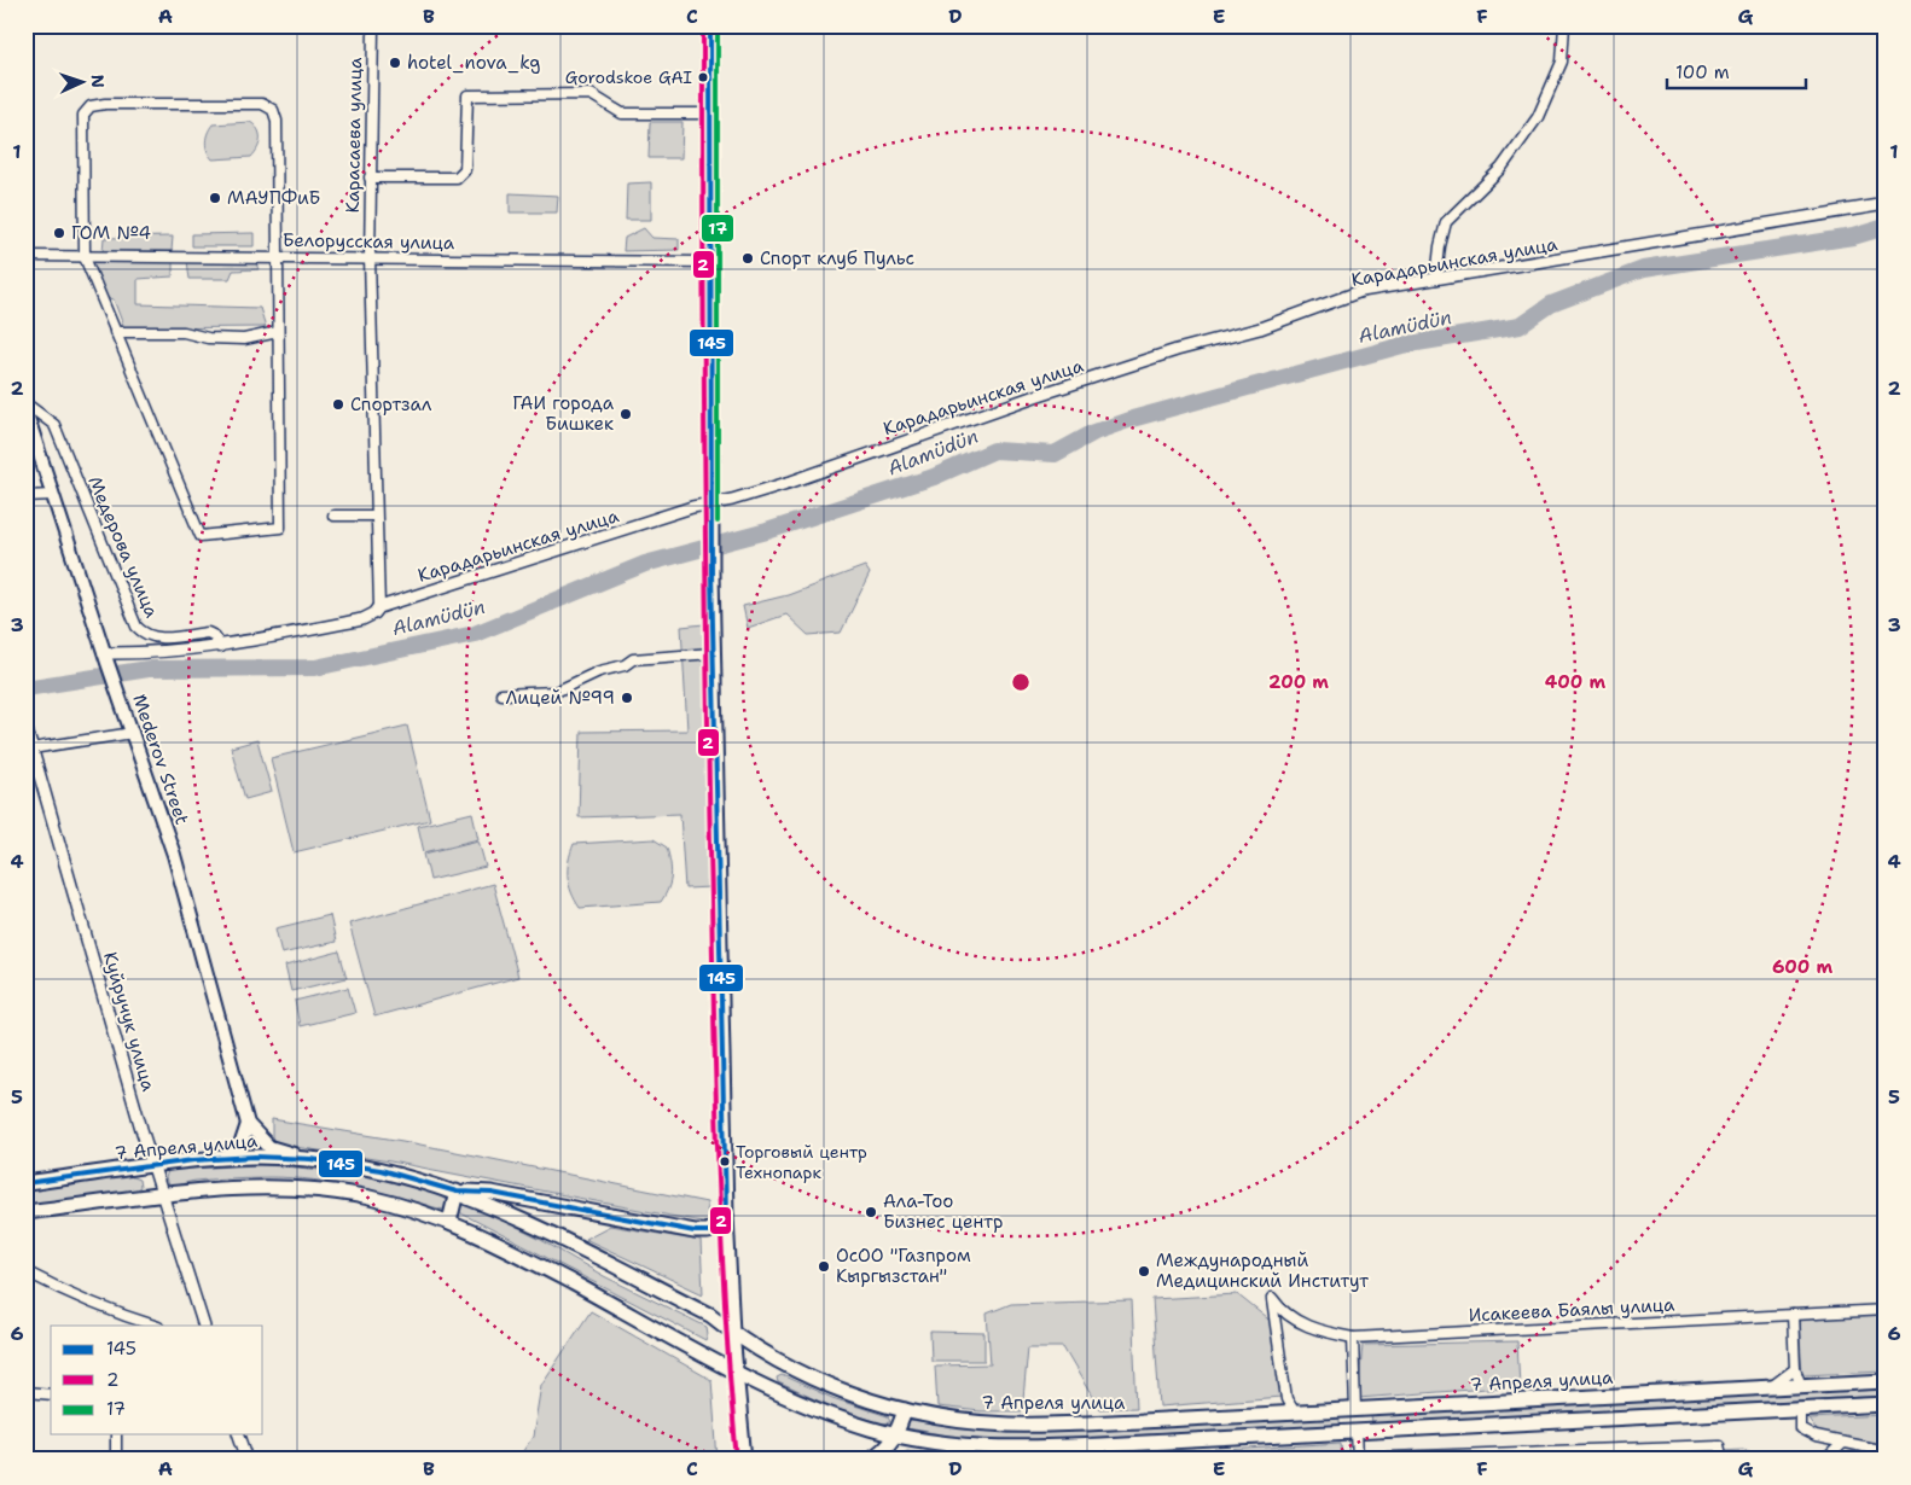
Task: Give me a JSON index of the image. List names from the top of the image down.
{
  "streets": {
    "main road": ["Mederov Street", "7 Апреля улица"],
    "street": [
      "Карасаева улица",
      "Белорусская улица",
      "Карадарьинская улица",
      "Медерова улица",
      "Куйручук улица",
      "Исакеева Баялы улица"
    ]
  },
  "crossings": [
    ["Карасаева улица", "Белорусская улица"],
    ["Карасаева улица", "Карадарьинская улица"],
    ["Карадарьинская улица", "Медерова улица"],
    ["Карадарьинская улица", "Mederov Street"],
    ["Mederov Street", "7 Апреля улица"],
    ["Куйручук улица", "7 Апреля улица"],
    ["7 Апреля улица", "Исакеева Баялы улица"]
  ],
  "water": ["Alamüdün"],
  "places": [
    "hotel_nova_kg",
    "Gorodskoe GAI",
    "МАУПФиБ",
    "ГОМ №4",
    "Спорт клуб Пульс",
    "Спортзал",
    "ГАИ города Бишкек",
    "Лицей №99",
    "Торговый центр Технопарк",
    "Ала-Тоо Бизнес центр",
    "ОсОО \"Газпром Кыргызстан\"",
    "Международный Медицинский Институт"
  ],
  "lines": ["transit line 145", "transit line 2", "transit line 17"],
  "legend": ["145", "2", "17"],
  "scale_bar": "100 m",
  "north": "right",
  "grid": {
    "columns": [
      "A",
      "B",
      "C",
      "D",
      "E",
      "F",
      "G"
    ],
    "rows": [
      "1",
      "2",
      "3",
      "4",
      "5",
      "6"
    ]
  },
  "rings": ["200 m", "400 m", "600 m"]
}
